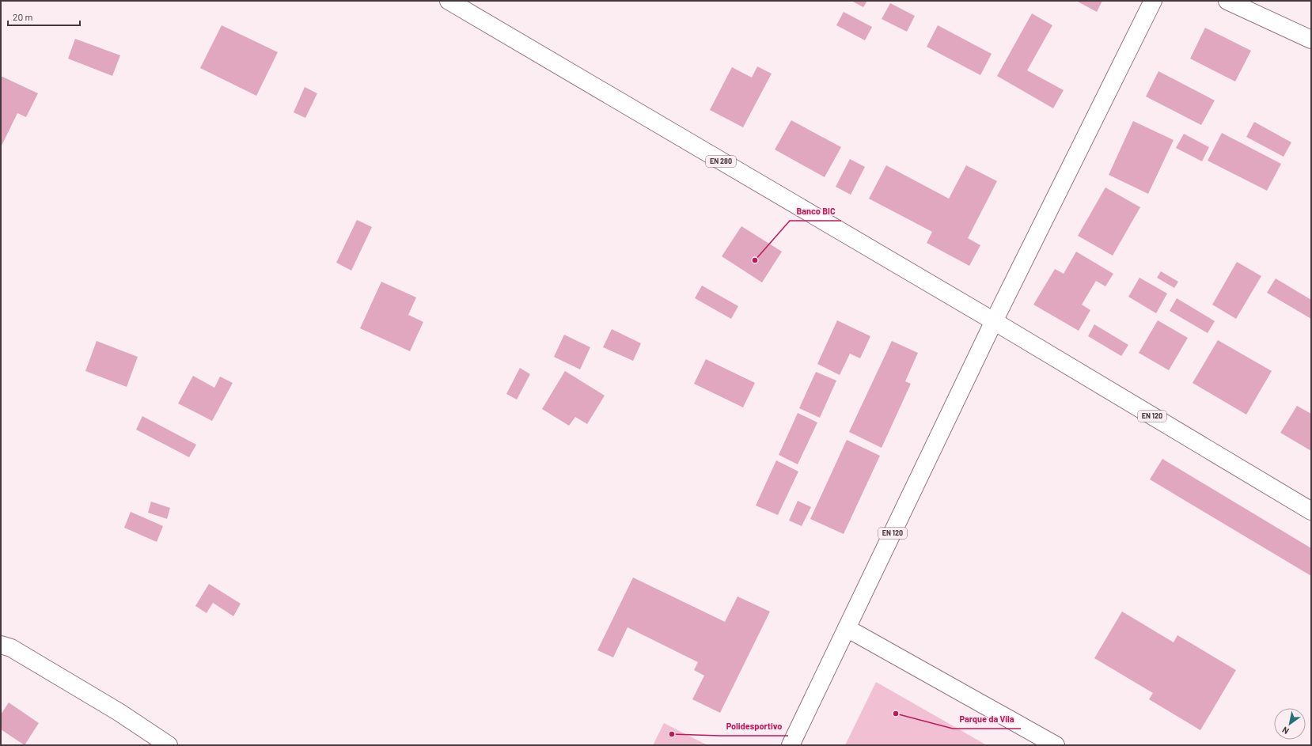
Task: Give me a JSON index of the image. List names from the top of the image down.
{
  "streets": {
    "main road": ["EN 280", "EN 120"]
  },
  "crossings": [
    ["EN 280", "EN 120"]
  ],
  "places": ["Banco BIC", "Parque da Vila", "Polidesportivo"],
  "scale_bar": "20 m",
  "north": "bottom left"
}
